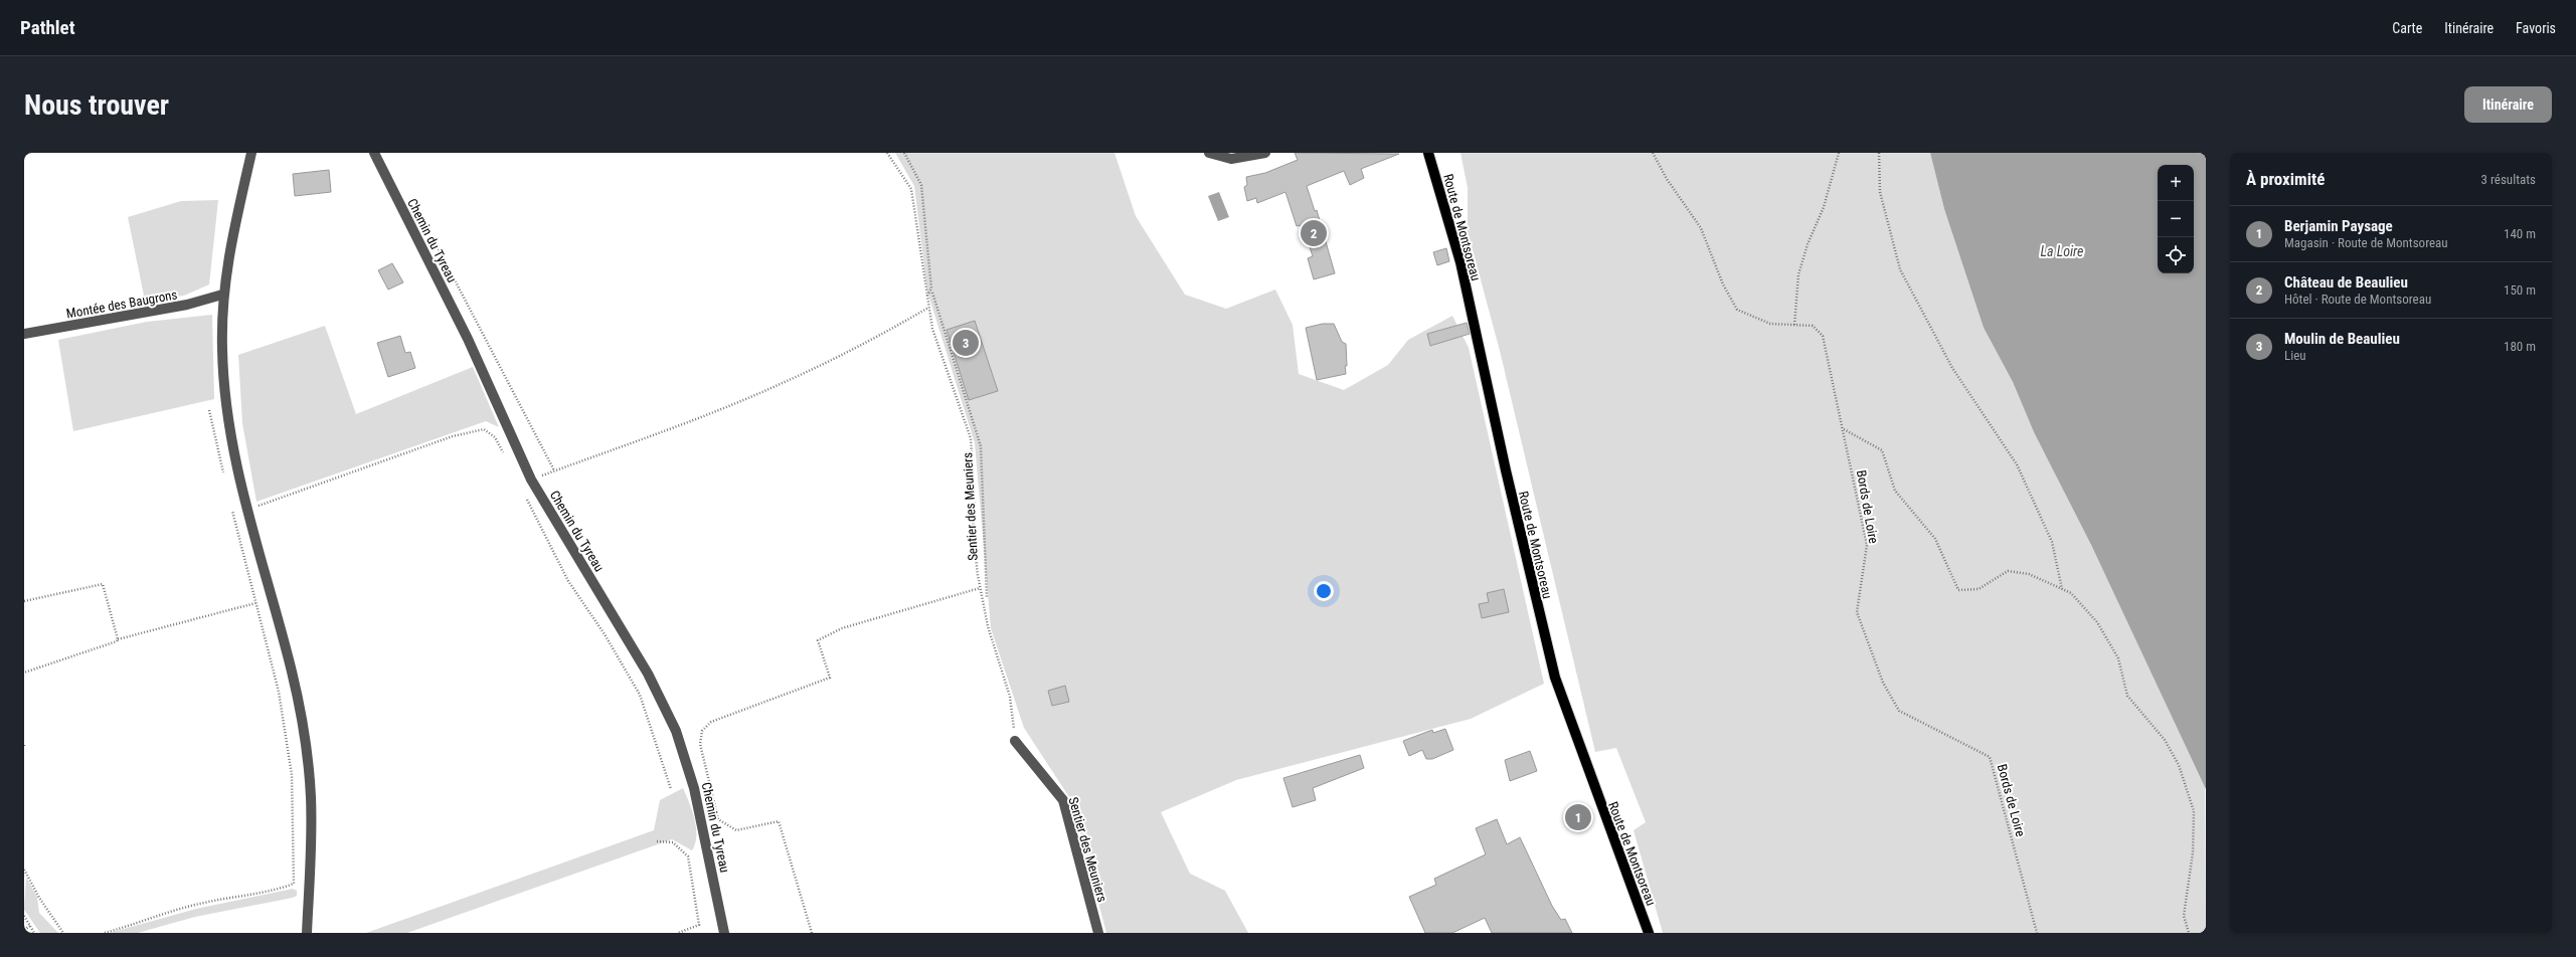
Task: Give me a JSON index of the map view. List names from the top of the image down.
{
  "streets": {
    "main road": ["Route de Montsoreau"],
    "street": ["Chemin du Tyreau", "Montée des Baugrons", "Sentier des Meuniers"],
    "path": ["Bords de Loire"]
  },
  "water": ["La Loire"],
  "page": {
    "header": "Pathlet",
    "nav": ["Carte", "Itinéraire", "Favoris"],
    "buttons": "Itinéraire",
    "title": "Nous trouver",
    "heading": ["À proximité", "3 résultats"],
    "map_buttons": ["+", "−"],
    "list": [
      {
        "mark": "1",
        "name": "Berjamin Paysage",
        "note": "Magasin · Route de Montsoreau",
        "value": "140 m"
      },
      {
        "mark": "2",
        "name": "Château de Beaulieu",
        "note": "Hôtel · Route de Montsoreau",
        "value": "150 m"
      },
      {
        "mark": "3",
        "name": "Moulin de Beaulieu",
        "note": "Lieu",
        "value": "180 m"
      }
    ],
    "pins": ["2", "3", "1"]
  }
}
